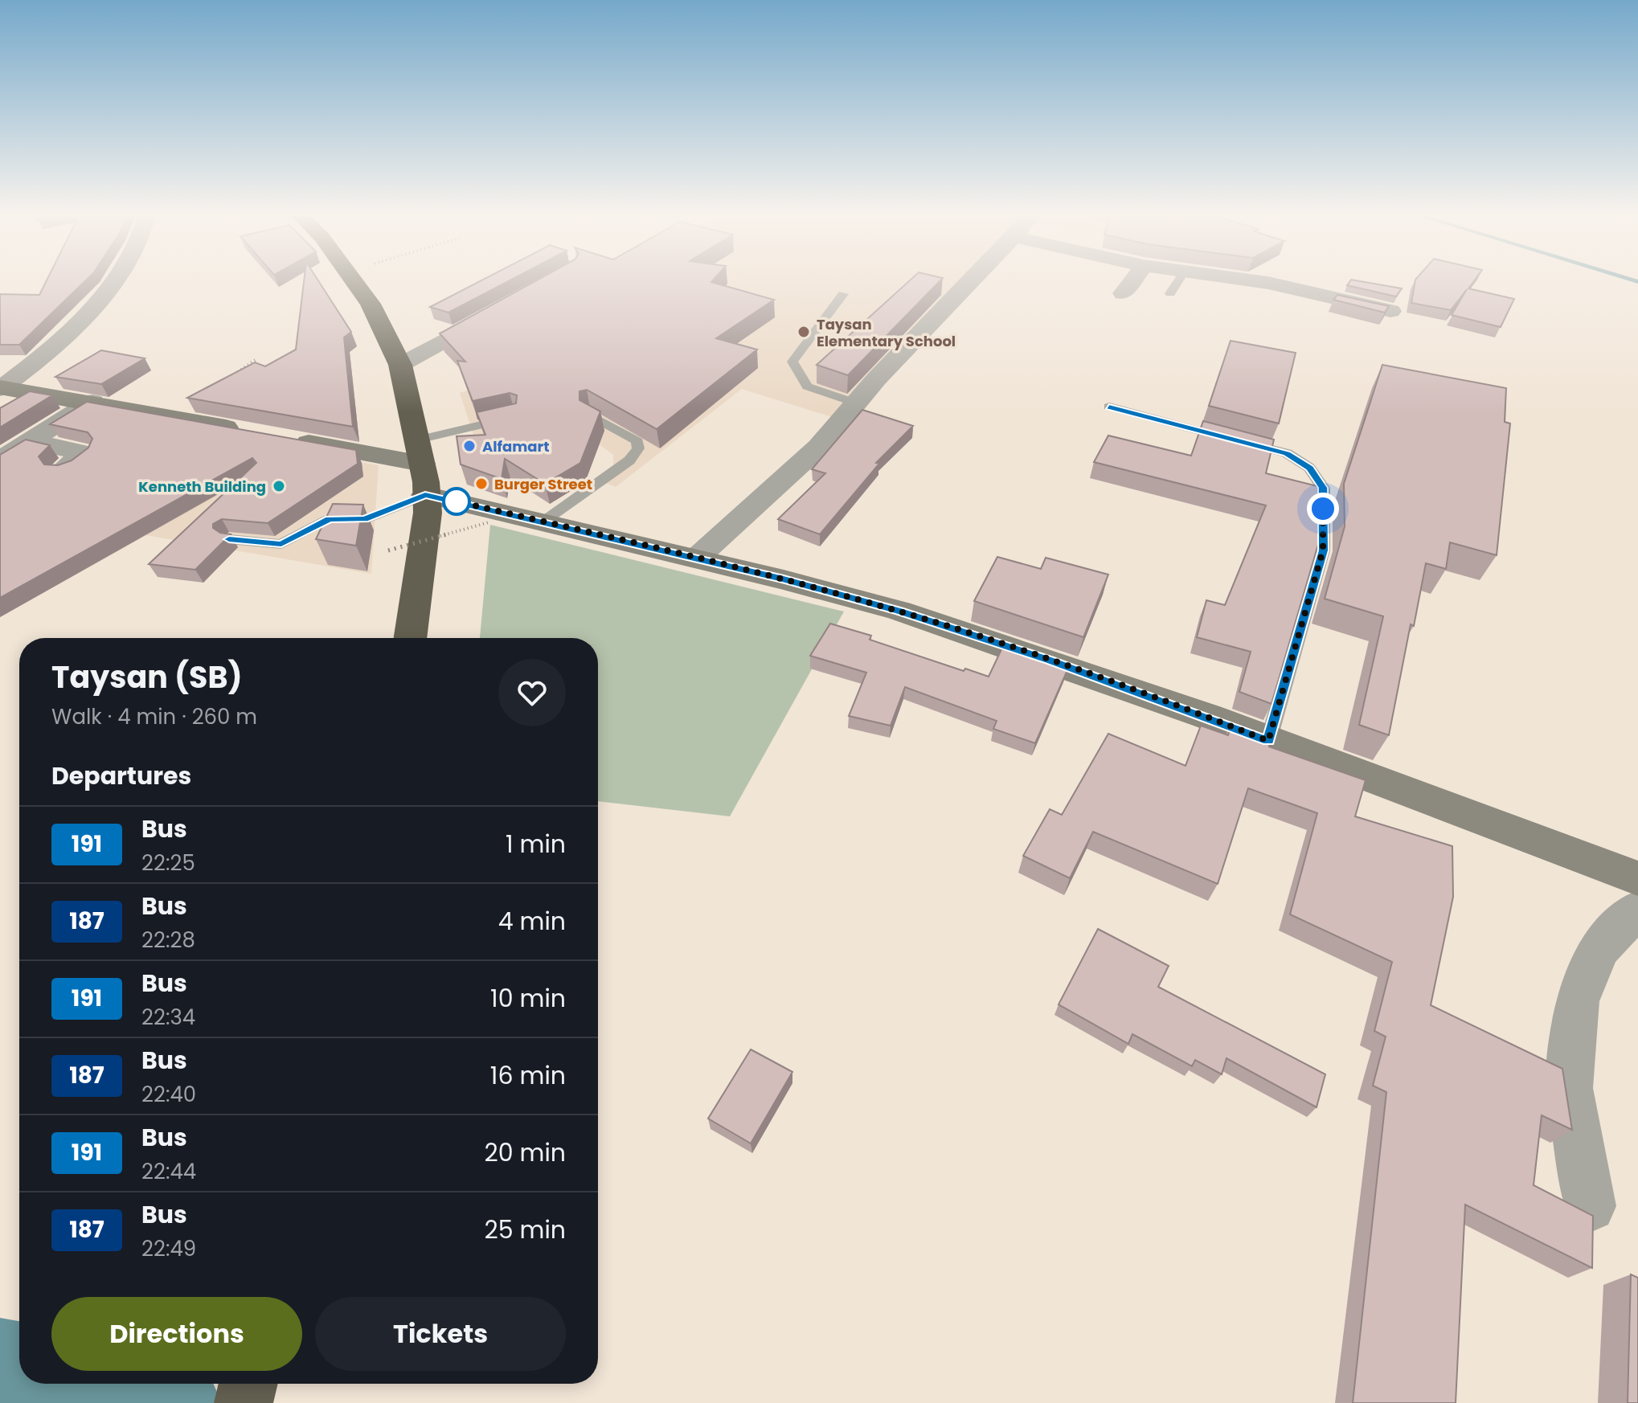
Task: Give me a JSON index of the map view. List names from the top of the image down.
{
  "places": [
    "Taysan Elementary School",
    "Alfamart",
    "Burger Street",
    "Kenneth Building"
  ],
  "lines": ["bus line 191"],
  "page": {
    "heading": [
      ["Taysan (SB)", "Walk · 4 min · 260 m"],
      "Departures"
    ],
    "list": [
      {
        "mark": "191",
        "name": "Bus",
        "note": "22:25",
        "value": "1 min"
      },
      {
        "mark": "187",
        "name": "Bus",
        "note": "22:28",
        "value": "4 min"
      },
      {
        "mark": "191",
        "name": "Bus",
        "note": "22:34",
        "value": "10 min"
      },
      {
        "mark": "187",
        "name": "Bus",
        "note": "22:40",
        "value": "16 min"
      },
      {
        "mark": "191",
        "name": "Bus",
        "note": "22:44",
        "value": "20 min"
      },
      {
        "mark": "187",
        "name": "Bus",
        "note": "22:49",
        "value": "25 min"
      }
    ],
    "buttons": ["Directions", "Tickets"]
  }
}
